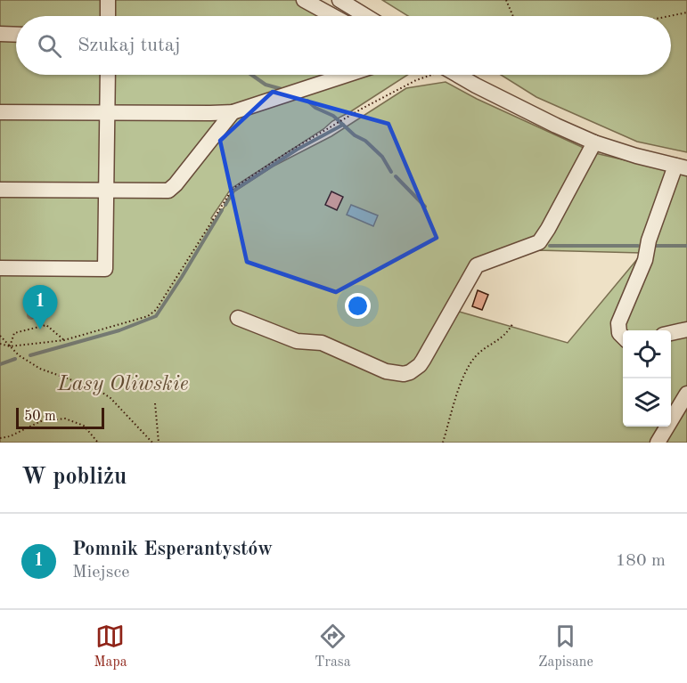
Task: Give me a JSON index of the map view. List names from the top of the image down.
{
  "parks": ["Lasy Oliwskie"],
  "scale_bar": "50 m",
  "page": {
    "search": "Szukaj tutaj",
    "pins": "1",
    "scale": "50 m",
    "heading": "W pobliżu",
    "list": [
      {
        "mark": "1",
        "name": "Pomnik Esperantystów",
        "note": "Miejsce",
        "value": "180 m"
      }
    ],
    "nav": ["Mapa", "Trasa", "Zapisane"]
  }
}
